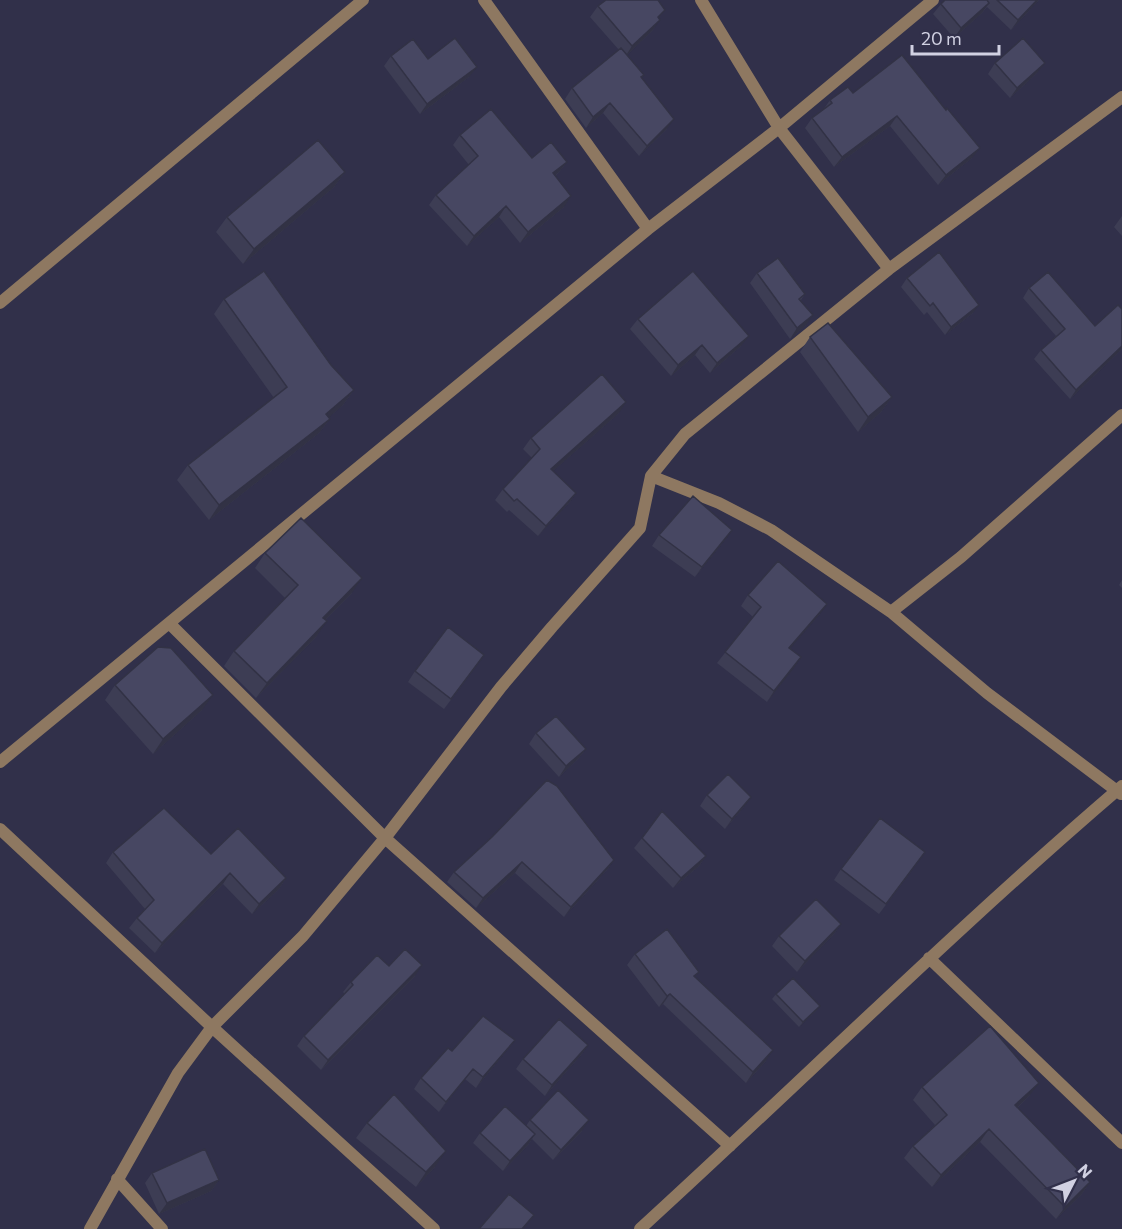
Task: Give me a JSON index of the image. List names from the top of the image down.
{
  "scale_bar": "20 m",
  "north": "top right"
}
